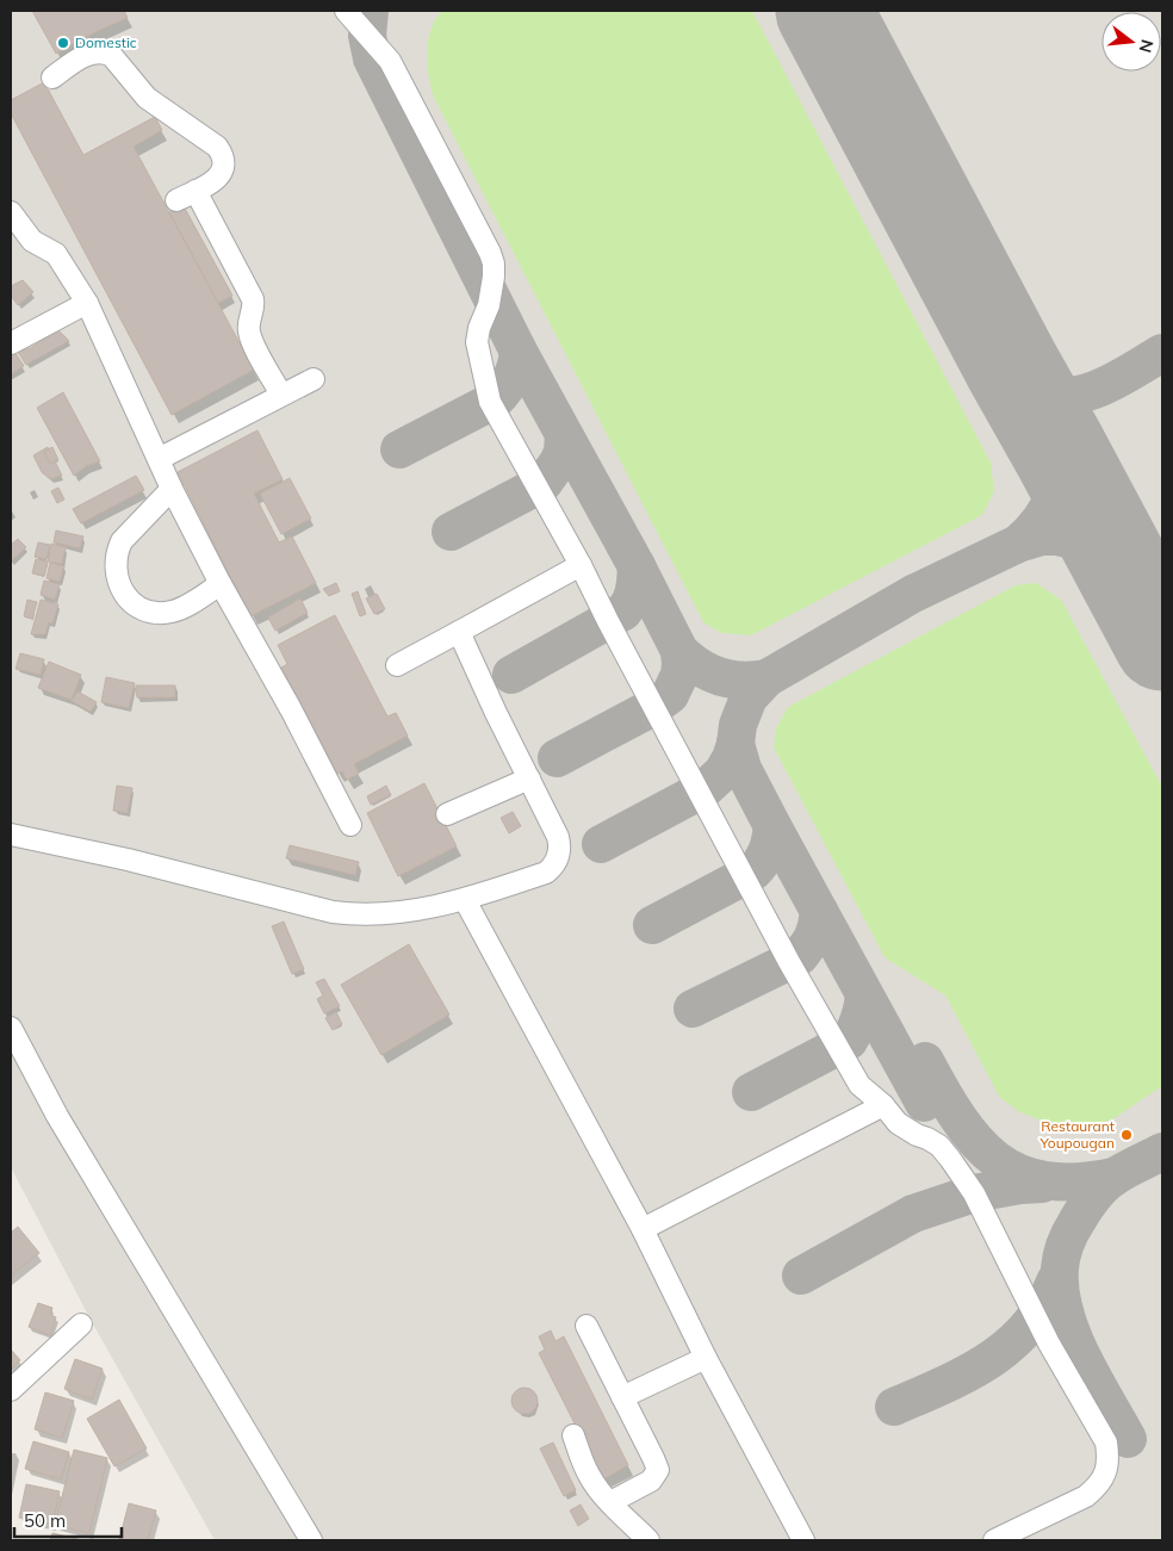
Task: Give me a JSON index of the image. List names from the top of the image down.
{
  "places": ["Domestic", "Restaurant Youpougan"],
  "scale_bar": "50 m",
  "north": "right"
}
